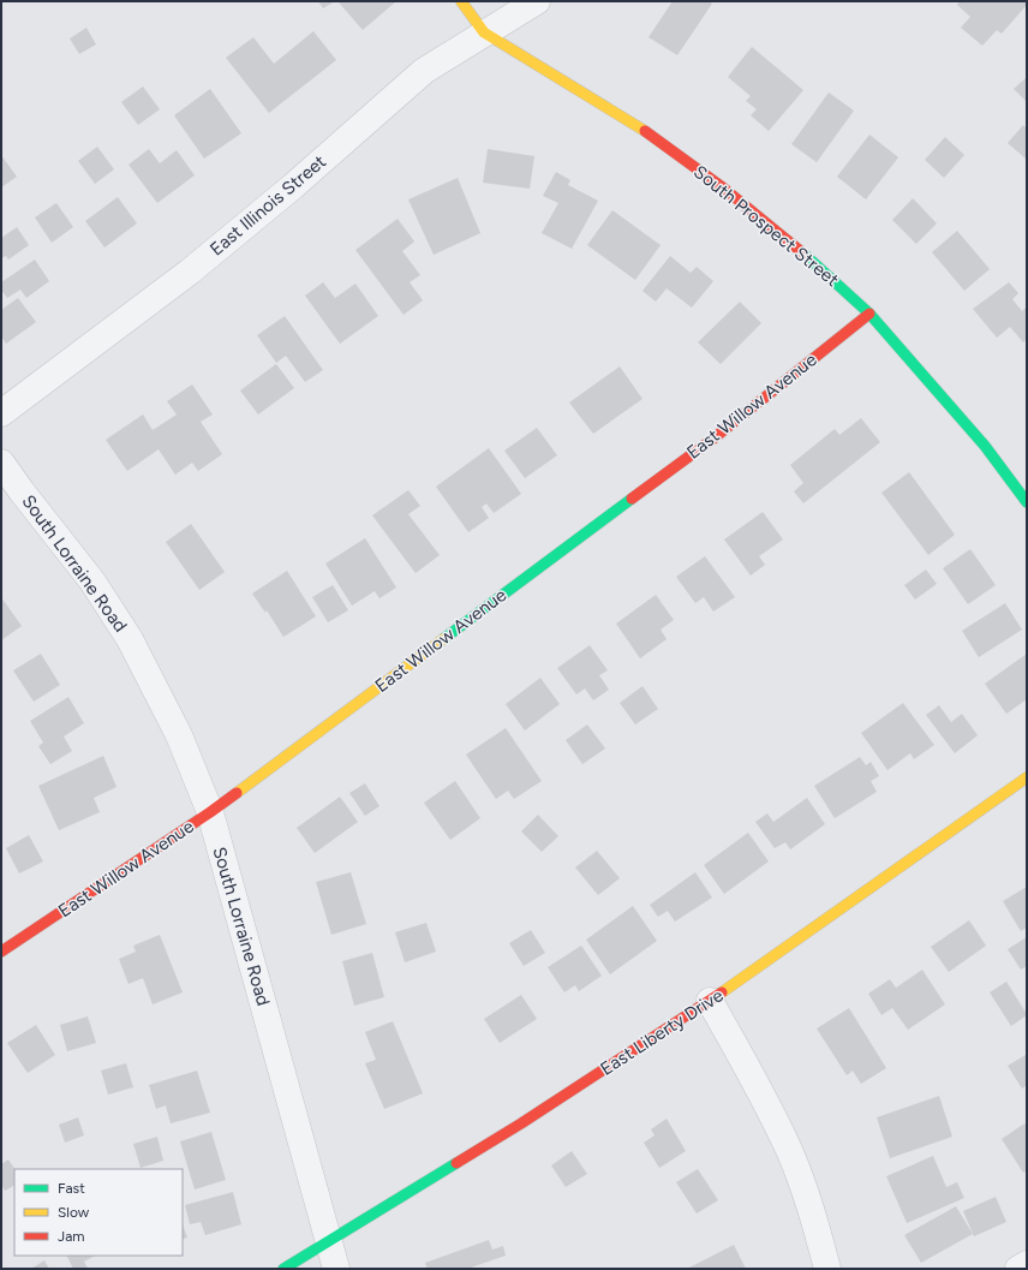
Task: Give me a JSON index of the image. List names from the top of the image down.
{
  "streets": {
    "street": [
      "East Illinois Street",
      "South Prospect Street",
      "East Willow Avenue",
      "South Lorraine Road",
      "East Liberty Drive"
    ]
  },
  "crossings": [
    ["East Illinois Street", "South Prospect Street"],
    ["South Prospect Street", "East Willow Avenue"],
    ["East Willow Avenue", "South Lorraine Road"],
    ["South Lorraine Road", "East Liberty Drive"]
  ],
  "legend": ["Fast", "Slow", "Jam"]
}
